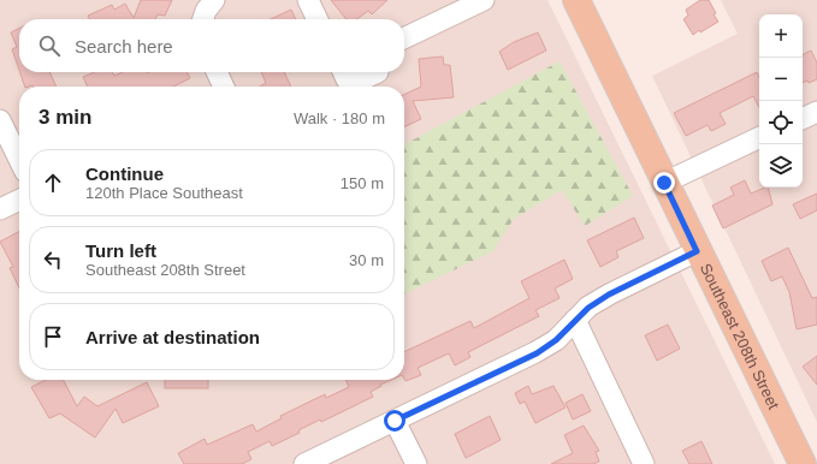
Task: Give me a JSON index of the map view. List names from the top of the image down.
{
  "streets": {
    "main road": ["Southeast 208th Street"]
  },
  "page": {
    "map_buttons": ["+", "−"],
    "search": "Search here",
    "heading": ["3 min", "Walk · 180 m"],
    "list": [
      ["Continue", "120th Place Southeast", "150 m"],
      ["Turn left", "Southeast 208th Street", "30 m"],
      "Arrive at destination"
    ]
  }
}
